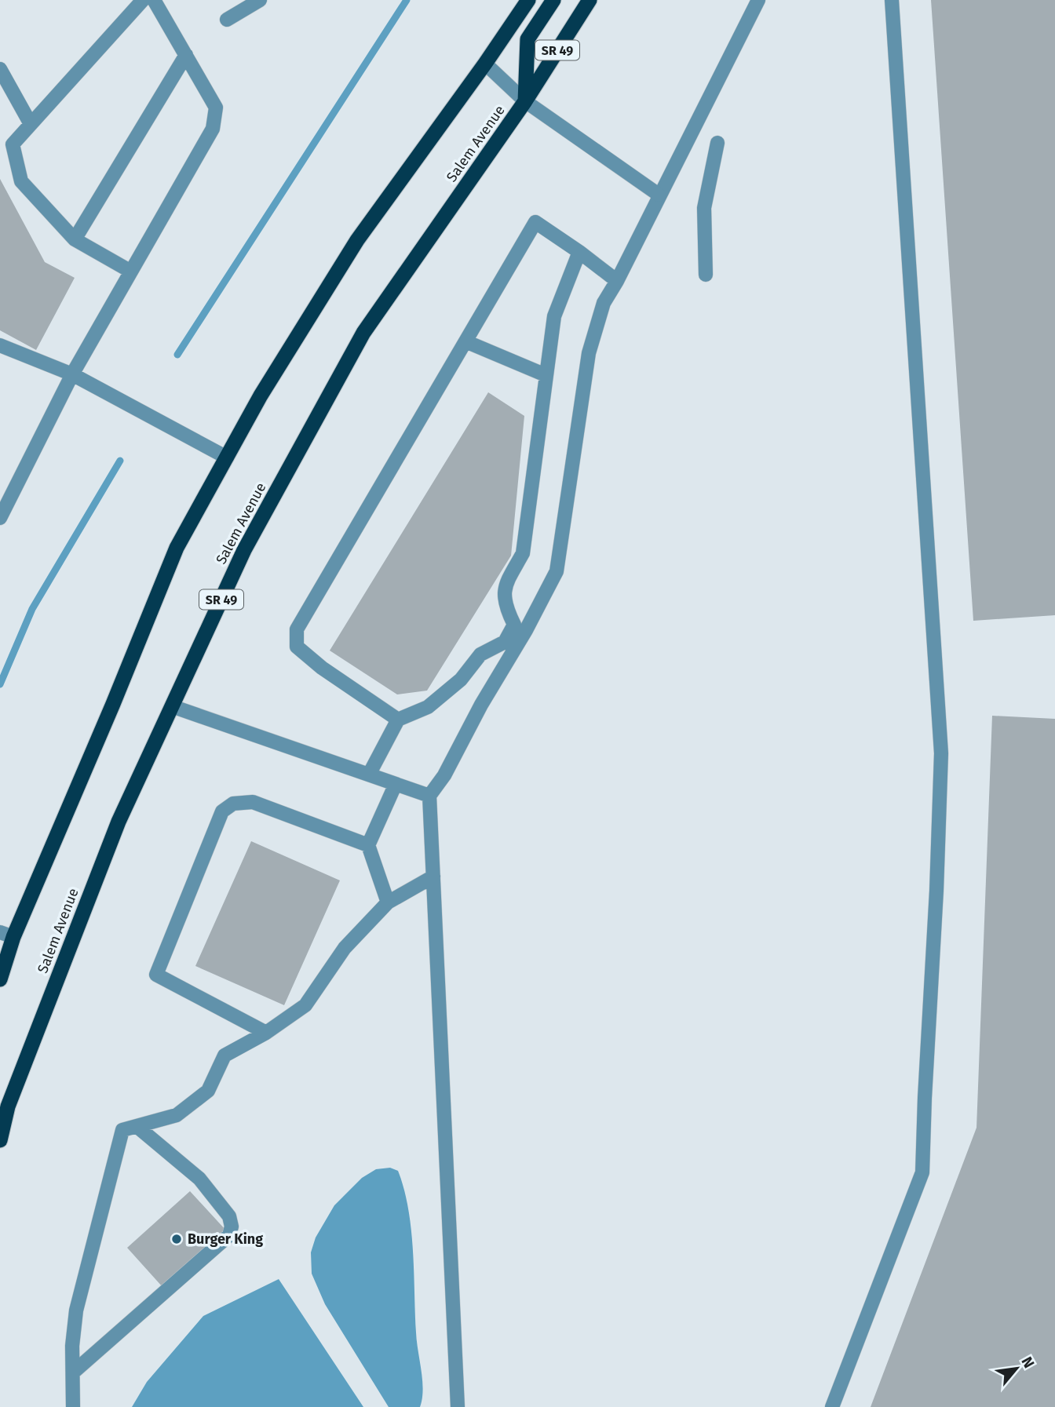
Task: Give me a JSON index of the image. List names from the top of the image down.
{
  "streets": {
    "highway": ["SR 49", "Salem Avenue"]
  },
  "places": ["Burger King"],
  "north": "top right"
}
